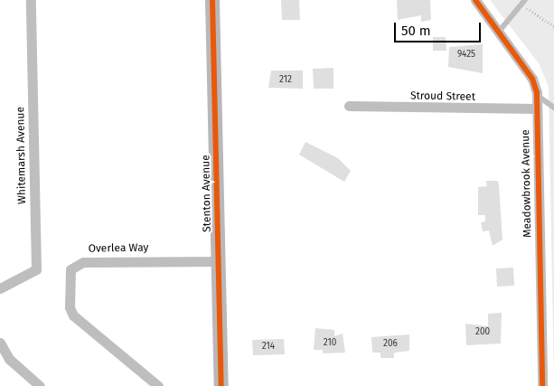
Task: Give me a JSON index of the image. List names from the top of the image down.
{
  "streets": {
    "street": [
      "Stroud Street",
      "Whitemarsh Avenue",
      "Meadowbrook Avenue",
      "Stenton Avenue",
      "Overlea Way"
    ]
  },
  "crossings": [
    ["Stroud Street", "Meadowbrook Avenue"],
    ["Stenton Avenue", "Overlea Way"]
  ],
  "house_numbers": [
    "9425",
    "212",
    "200",
    "210",
    "206",
    "214"
  ],
  "scale_bar": "50 m"
}
